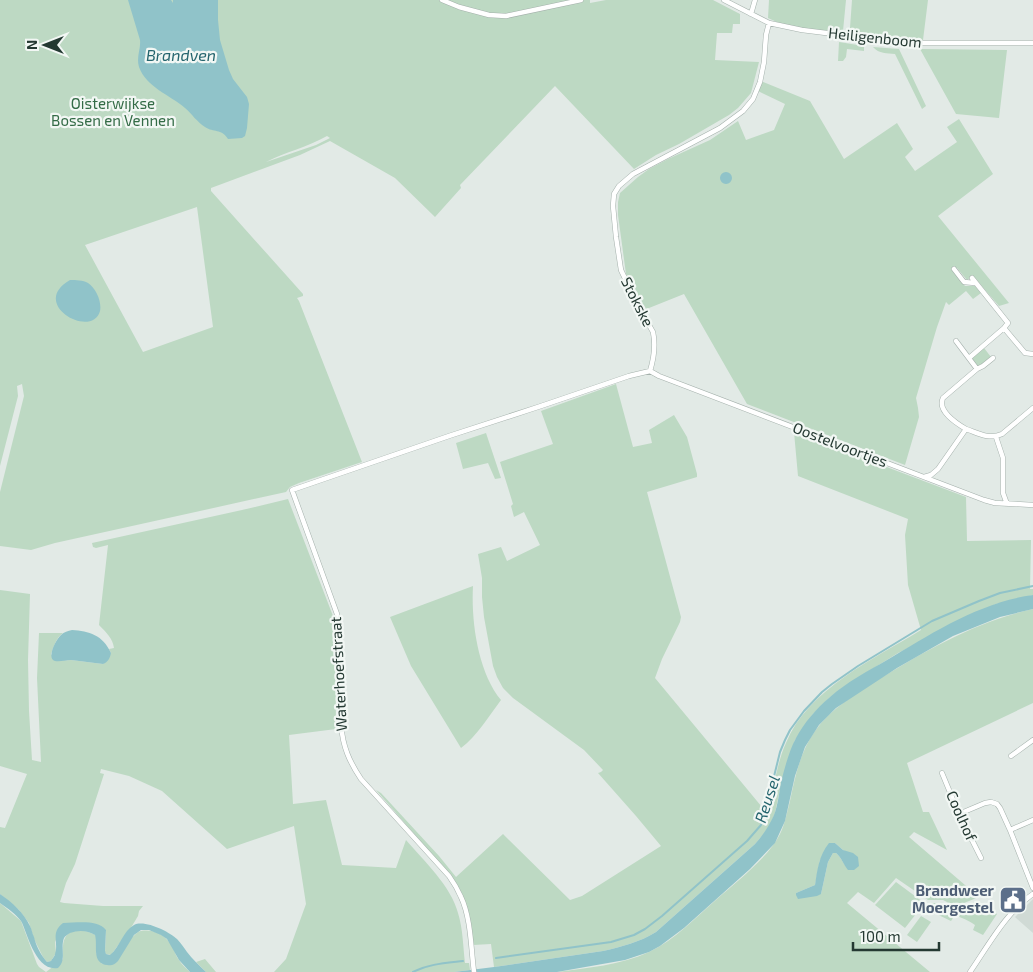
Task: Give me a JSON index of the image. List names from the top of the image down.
{
  "streets": {
    "street": [
      "Heiligenboom",
      "Stokske",
      "Oostelvoortjes",
      "Waterhoefstraat",
      "Coolhof"
    ]
  },
  "crossings": [
    ["Heiligenboom", "Stokske"],
    ["Stokske", "Oostelvoortjes"],
    ["Stokske", "Waterhoefstraat"],
    ["Oostelvoortjes", "Waterhoefstraat"]
  ],
  "water": ["Brandven", "Reusel"],
  "parks": ["Oisterwijkse Bossen en Vennen"],
  "places": {
    "public building": ["Brandweer Moergestel"]
  },
  "scale_bar": "100 m",
  "north": "left"
}
